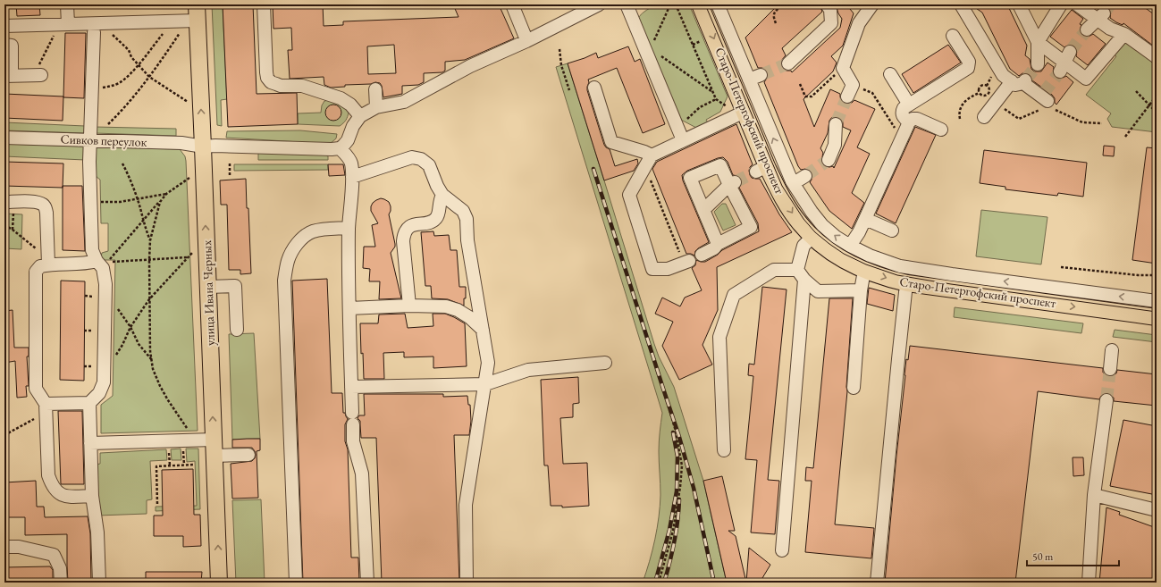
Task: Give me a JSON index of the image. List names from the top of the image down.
{
  "streets": {
    "main road": ["Старо-Петергофский проспект", "улица Ивана Черных"],
    "street": ["Сивков переулок"]
  },
  "crossings": [
    ["Сивков переулок", "улица Ивана Черных"]
  ],
  "one_way": ["улица Ивана Черных"],
  "scale_bar": "50 m"
}
